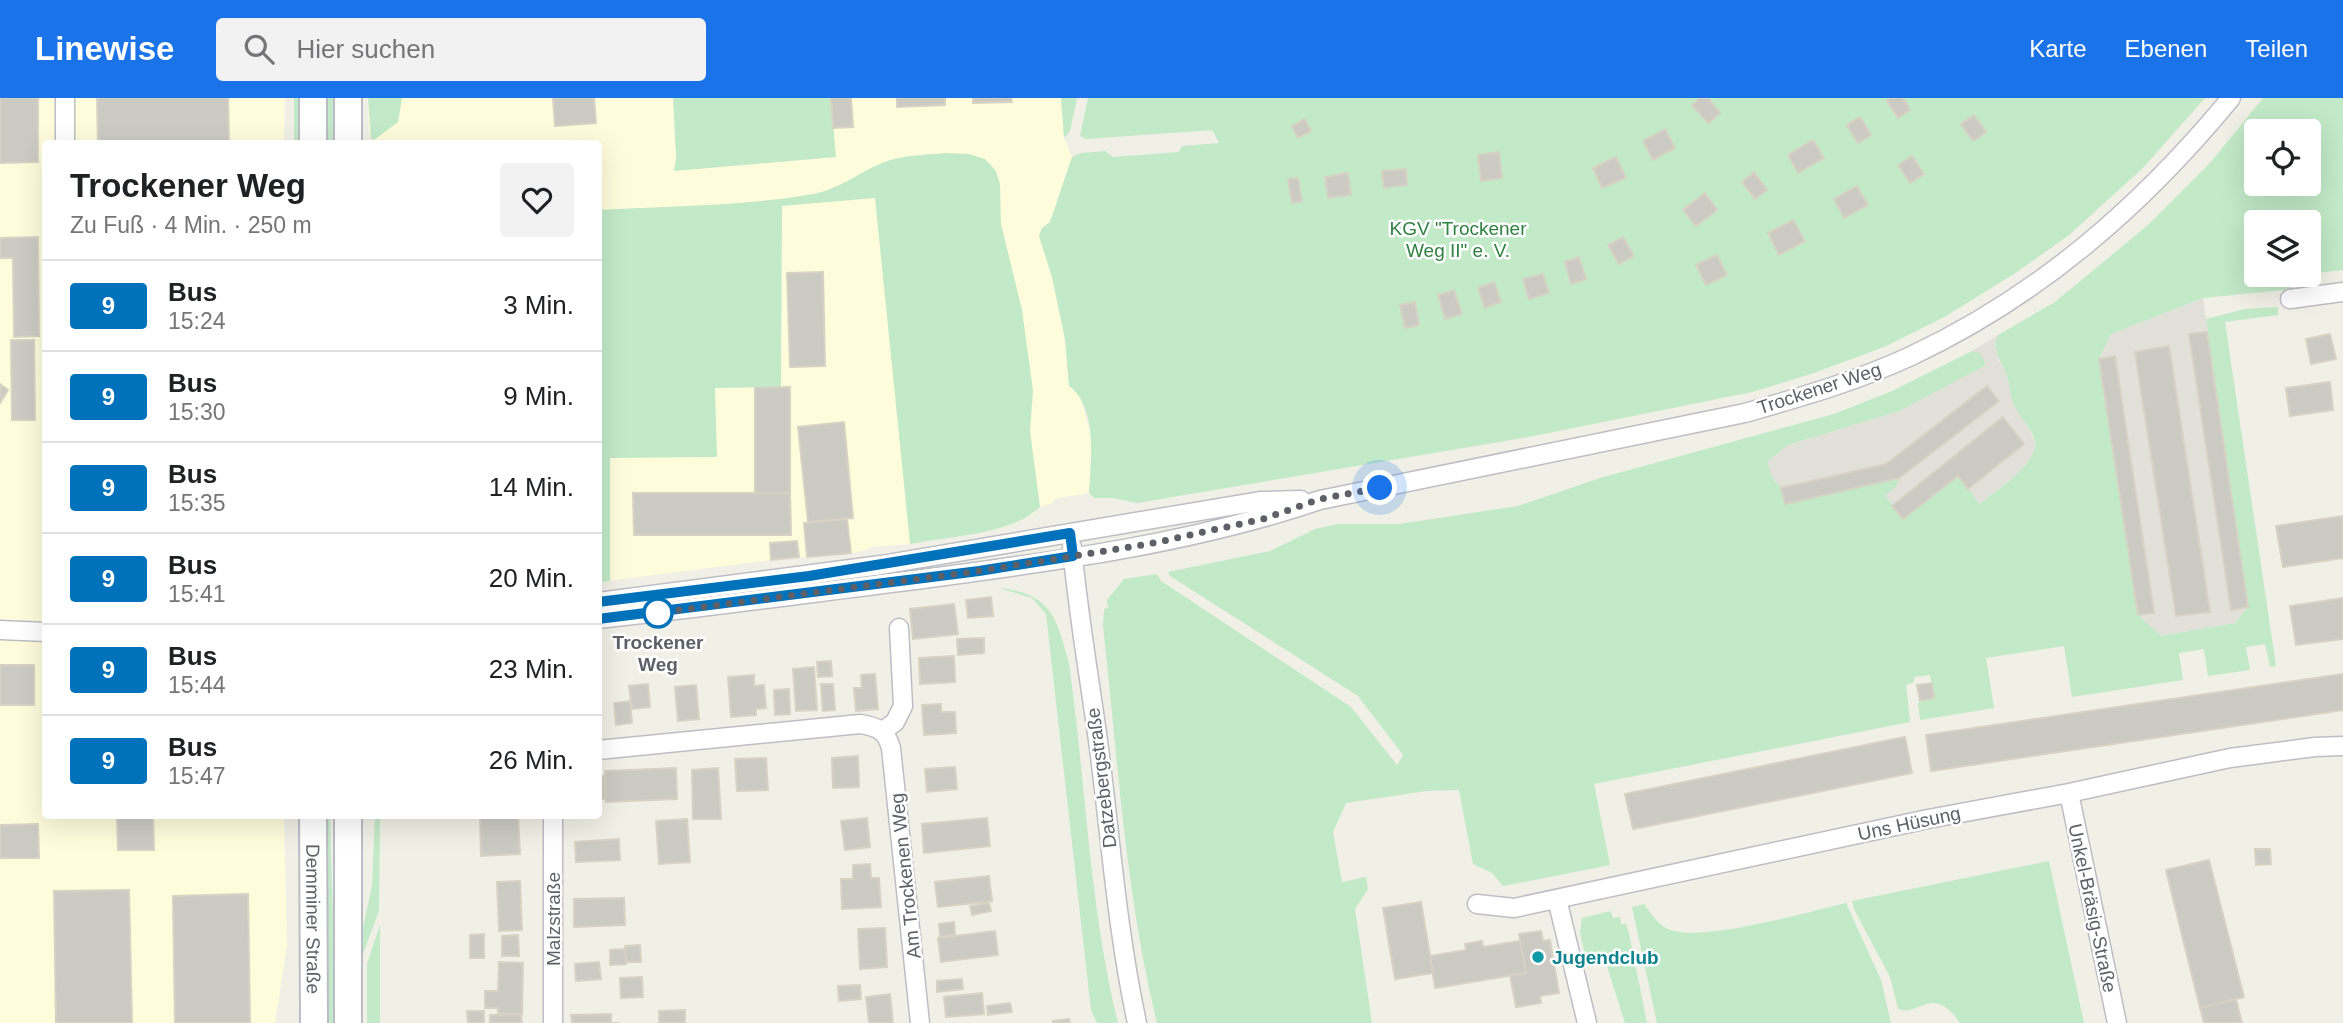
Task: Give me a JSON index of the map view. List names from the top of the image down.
{
  "streets": {
    "main road": ["Demminer Straße"],
    "street": [
      "Trockener Weg",
      "Datzebergstraße",
      "Uns Hüsung",
      "Am Trockenen Weg",
      "Unkel-Bräsig-Straße",
      "Malzstraße"
    ]
  },
  "crossings": [
    ["Trockener Weg", "Datzebergstraße"],
    ["Uns Hüsung", "Unkel-Bräsig-Straße"]
  ],
  "parks": ["KGV \"Trockener Weg II\" e. V."],
  "places": ["Trockener Weg", "Jugendclub"],
  "lines": ["bus line 9"],
  "page": {
    "header": "Linewise",
    "search": "Hier suchen",
    "nav": ["Karte", "Ebenen", "Teilen"],
    "heading": ["Trockener Weg", "Zu Fuß · 4 Min. · 250 m"],
    "list": [
      {
        "mark": "9",
        "name": "Bus",
        "note": "15:24",
        "value": "3 Min."
      },
      {
        "mark": "9",
        "name": "Bus",
        "note": "15:30",
        "value": "9 Min."
      },
      {
        "mark": "9",
        "name": "Bus",
        "note": "15:35",
        "value": "14 Min."
      },
      {
        "mark": "9",
        "name": "Bus",
        "note": "15:41",
        "value": "20 Min."
      },
      {
        "mark": "9",
        "name": "Bus",
        "note": "15:44",
        "value": "23 Min."
      },
      {
        "mark": "9",
        "name": "Bus",
        "note": "15:47",
        "value": "26 Min."
      }
    ]
  }
}
